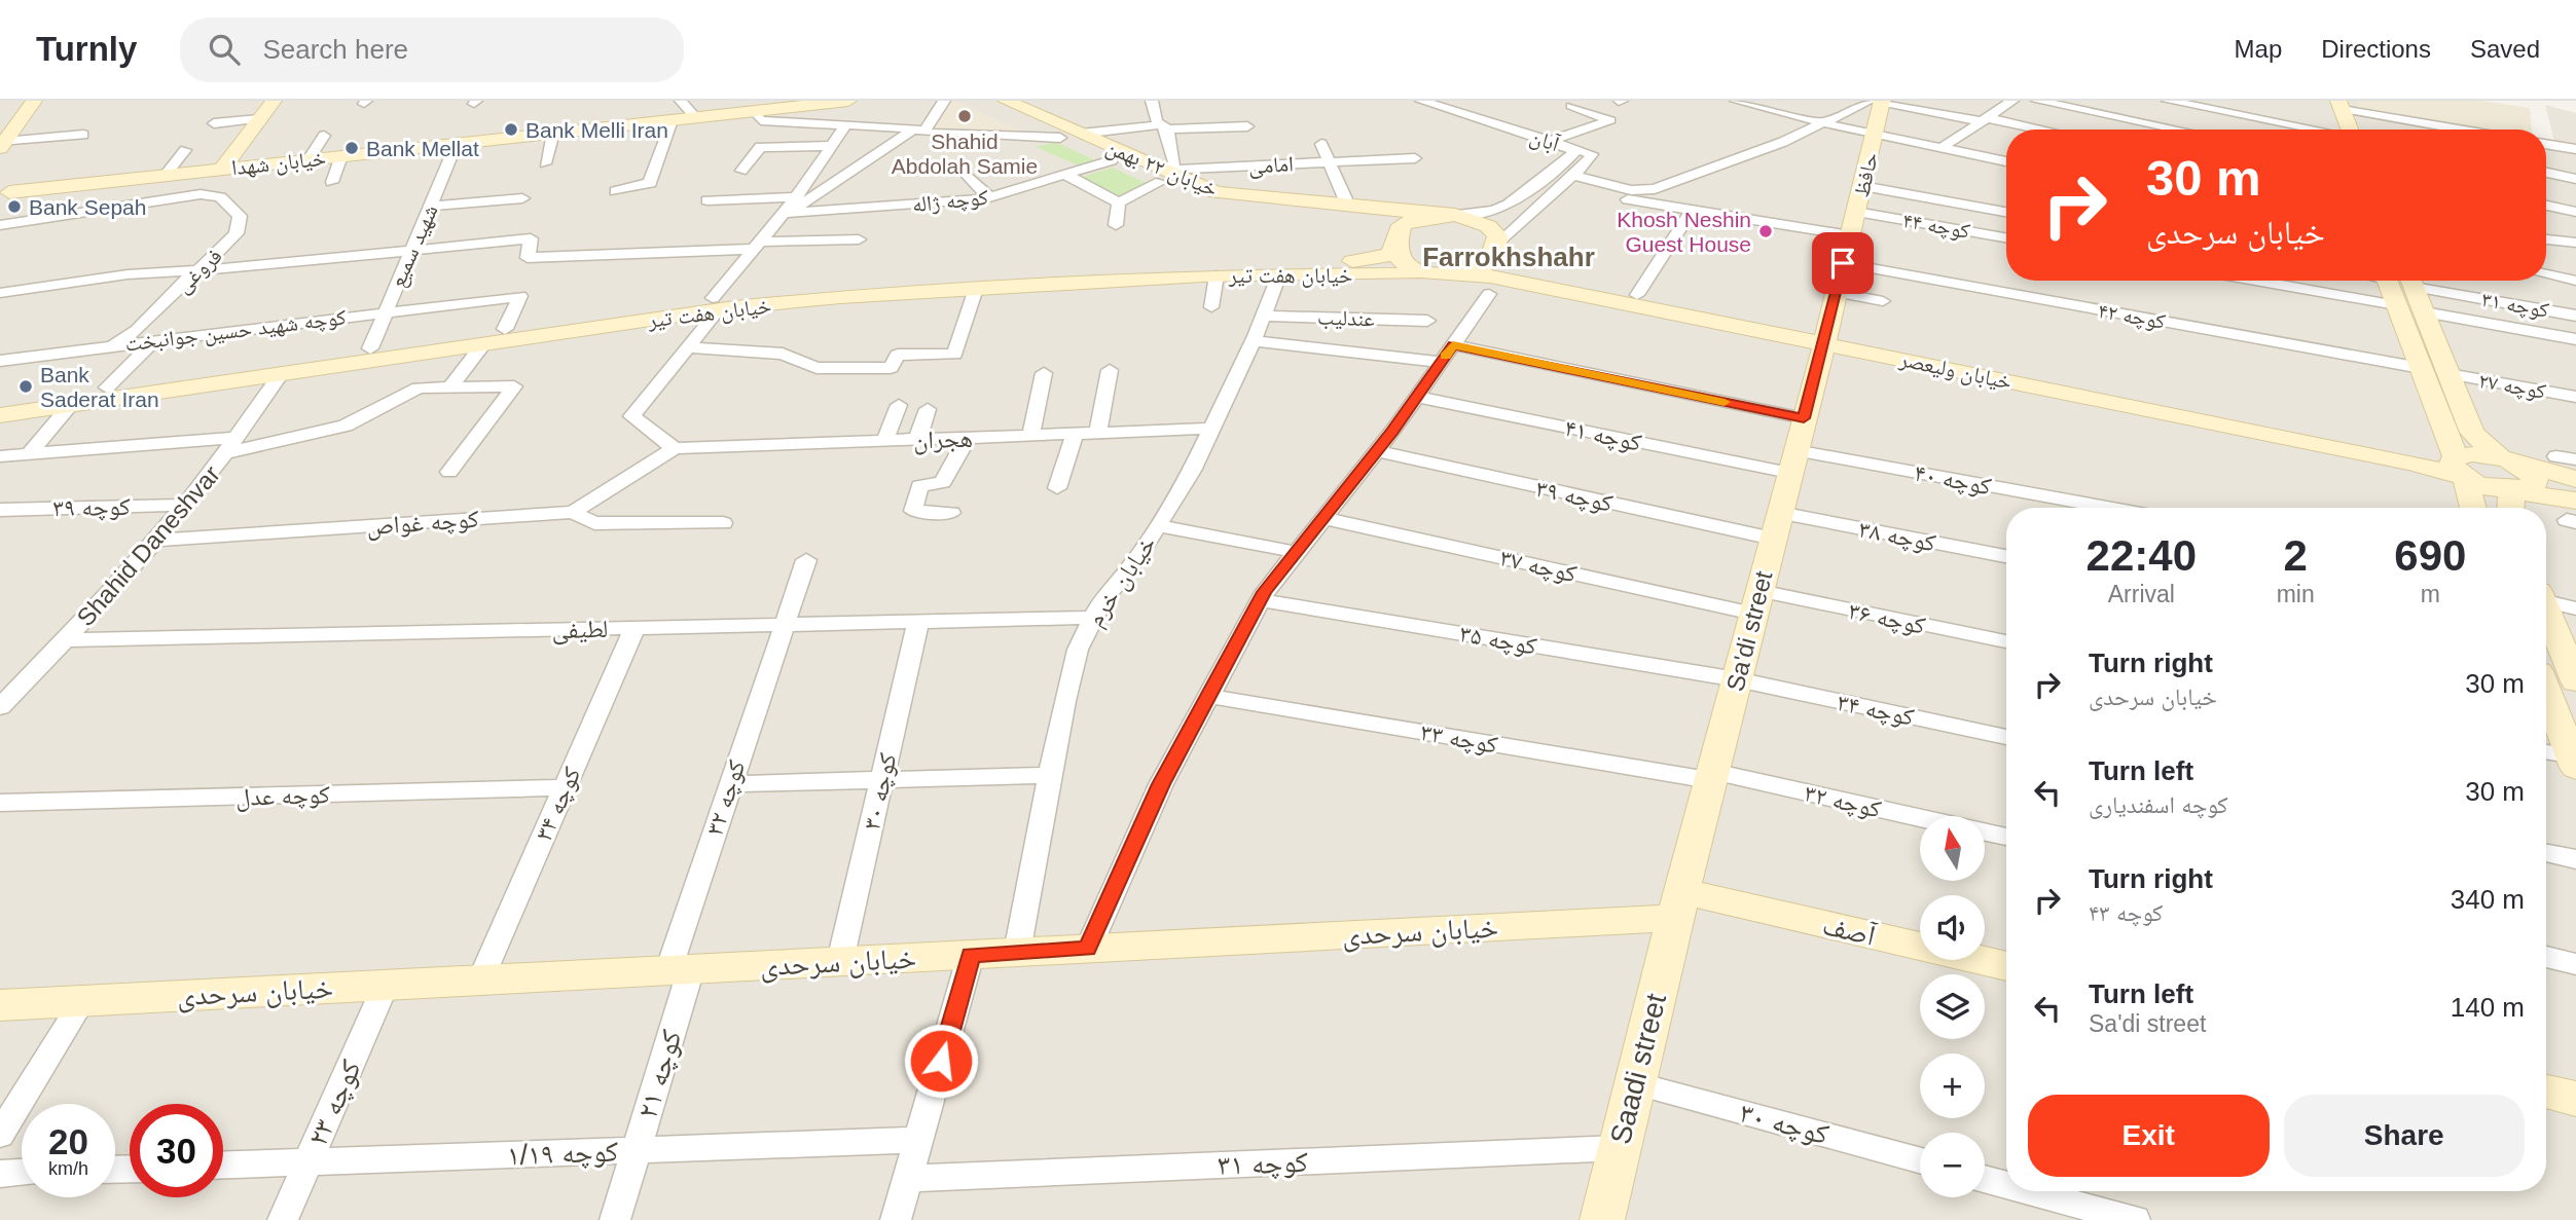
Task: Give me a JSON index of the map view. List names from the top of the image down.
{
  "streets": {
    "street": [
      "آبان",
      "خیابان شهدا",
      "امامی",
      "خیابان ۲۲ بهمن",
      "حافظ",
      "کوچه ژاله",
      "کوچه ۴۴",
      "شهید سمیع",
      "فروغی",
      "خیابان هفت تیر",
      "کوچه ۳۱",
      "کوچه ۴۲",
      "عندلیب",
      "کوچه شهید حسین جوانبخت",
      "خیابان ولیعصر",
      "کوچه ۲۷",
      "کوچه ۴۱",
      "هجران",
      "کوچه ۴۰",
      "کوچه ۳۹",
      "کوچه غواص",
      "کوچه ۳۸",
      "Shahid Daneshvar",
      "کوچه ۳۷",
      "خیابان خرم",
      "کوچه ۳۶",
      "لطیفی",
      "Sa'di street",
      "کوچه ۳۵",
      "کوچه ۳۴",
      "کوچه ۳۳",
      "کوچه ۳۰",
      "کوچه عدل",
      "کوچه ۳۲",
      "آصف",
      "خیابان سرحدی",
      "Saadi street",
      "کوچه ۲۱",
      "کوچه ۲۳",
      "کوچه ۱/۱۹"
    ]
  },
  "crossings": [
    ["آبان", "خیابان ۲۲ بهمن"],
    ["خیابان شهدا", "شهید سمیع"],
    ["امامی", "خیابان ۲۲ بهمن"],
    ["خیابان ۲۲ بهمن", "کوچه ژاله"],
    ["خیابان ۲۲ بهمن", "خیابان هفت تیر"],
    ["خیابان ۲۲ بهمن", "خیابان ولیعصر"],
    ["حافظ", "کوچه ۴۴"],
    ["حافظ", "کوچه ۴۲"],
    ["حافظ", "خیابان ولیعصر"],
    ["حافظ", "Sa'di street"],
    ["شهید سمیع", "خیابان هفت تیر"],
    ["شهید سمیع", "کوچه شهید حسین جوانبخت"],
    ["فروغی", "کوچه شهید حسین جوانبخت"],
    ["خیابان هفت تیر", "کوچه شهید حسین جوانبخت"],
    ["خیابان هفت تیر", "خیابان ولیعصر"],
    ["خیابان هفت تیر", "Shahid Daneshvar"],
    ["خیابان هفت تیر", "خیابان خرم"],
    ["کوچه ۳۱", "Saadi street"],
    ["عندلیب", "خیابان خرم"],
    ["خیابان ولیعصر", "Sa'di street"],
    ["کوچه ۴۱", "کوچه ۴۰"],
    ["کوچه ۴۱", "Sa'di street"],
    ["هجران", "کوچه غواص"],
    ["هجران", "خیابان خرم"],
    ["کوچه ۴۰", "Sa'di street"],
    ["کوچه ۳۹", "کوچه ۳۸"],
    ["کوچه ۳۹", "Shahid Daneshvar"],
    ["کوچه ۳۹", "Sa'di street"],
    ["کوچه غواص", "Shahid Daneshvar"],
    ["کوچه ۳۸", "Sa'di street"],
    ["Shahid Daneshvar", "لطیفی"],
    ["کوچه ۳۷", "کوچه ۳۶"],
    ["کوچه ۳۷", "Sa'di street"],
    ["خیابان خرم", "لطیفی"],
    ["خیابان خرم", "خیابان سرحدی"],
    ["کوچه ۳۶", "Sa'di street"],
    ["لطیفی", "کوچه ۳۴"],
    ["لطیفی", "کوچه ۳۰"],
    ["لطیفی", "کوچه ۳۲"],
    ["Sa'di street", "کوچه ۳۵"],
    ["Sa'di street", "کوچه ۳۴"],
    ["Sa'di street", "کوچه ۳۳"],
    ["Sa'di street", "کوچه ۳۲"],
    ["Sa'di street", "آصف"],
    ["Sa'di street", "خیابان سرحدی"],
    ["Sa'di street", "Saadi street"],
    ["کوچه ۳۵", "کوچه ۳۴"],
    ["کوچه ۳۴", "کوچه عدل"],
    ["کوچه ۳۴", "خیابان سرحدی"],
    ["کوچه ۳۳", "کوچه ۳۲"],
    ["کوچه ۳۰", "خیابان سرحدی"],
    ["کوچه ۳۰", "Saadi street"],
    ["کوچه ۳۲", "خیابان سرحدی"],
    ["کوچه ۳۲", "کوچه ۲۱"],
    ["آصف", "خیابان سرحدی"],
    ["آصف", "Saadi street"],
    ["خیابان سرحدی", "Saadi street"],
    ["خیابان سرحدی", "کوچه ۲۱"],
    ["خیابان سرحدی", "کوچه ۲۳"],
    ["کوچه ۲۱", "کوچه ۱/۱۹"],
    ["کوچه ۲۳", "کوچه ۱/۱۹"]
  ],
  "districts": ["Farrokhshahr"],
  "places": [
    "Shahid Abdolah Samie",
    "Bank Melli Iran",
    "Bank Mellat",
    "Bank Sepah",
    "Khosh Neshin Guest House",
    "Bank Saderat Iran"
  ],
  "north": "top",
  "page": {
    "header": "Turnly",
    "search": "Search here",
    "nav": ["Map", "Directions", "Saved"],
    "turn": ["30 m", "خیابان سرحدی"],
    "eta": [
      "22:40",
      "Arrival",
      "2",
      "min",
      "690",
      "m"
    ],
    "list": [
      {
        "name": "Turn right",
        "note": "خیابان سرحدی",
        "value": "30 m"
      },
      {
        "name": "Turn left",
        "note": "کوچه اسفندیاری",
        "value": "30 m"
      },
      {
        "name": "Turn right",
        "note": "کوچه ۴۳",
        "value": "340 m"
      },
      {
        "name": "Turn left",
        "note": "Sa'di street",
        "value": "140 m"
      }
    ],
    "map_buttons": ["+", "−"],
    "buttons": ["Exit", "Share"],
    "speed": "20 km/h",
    "limit": "30"
  }
}
